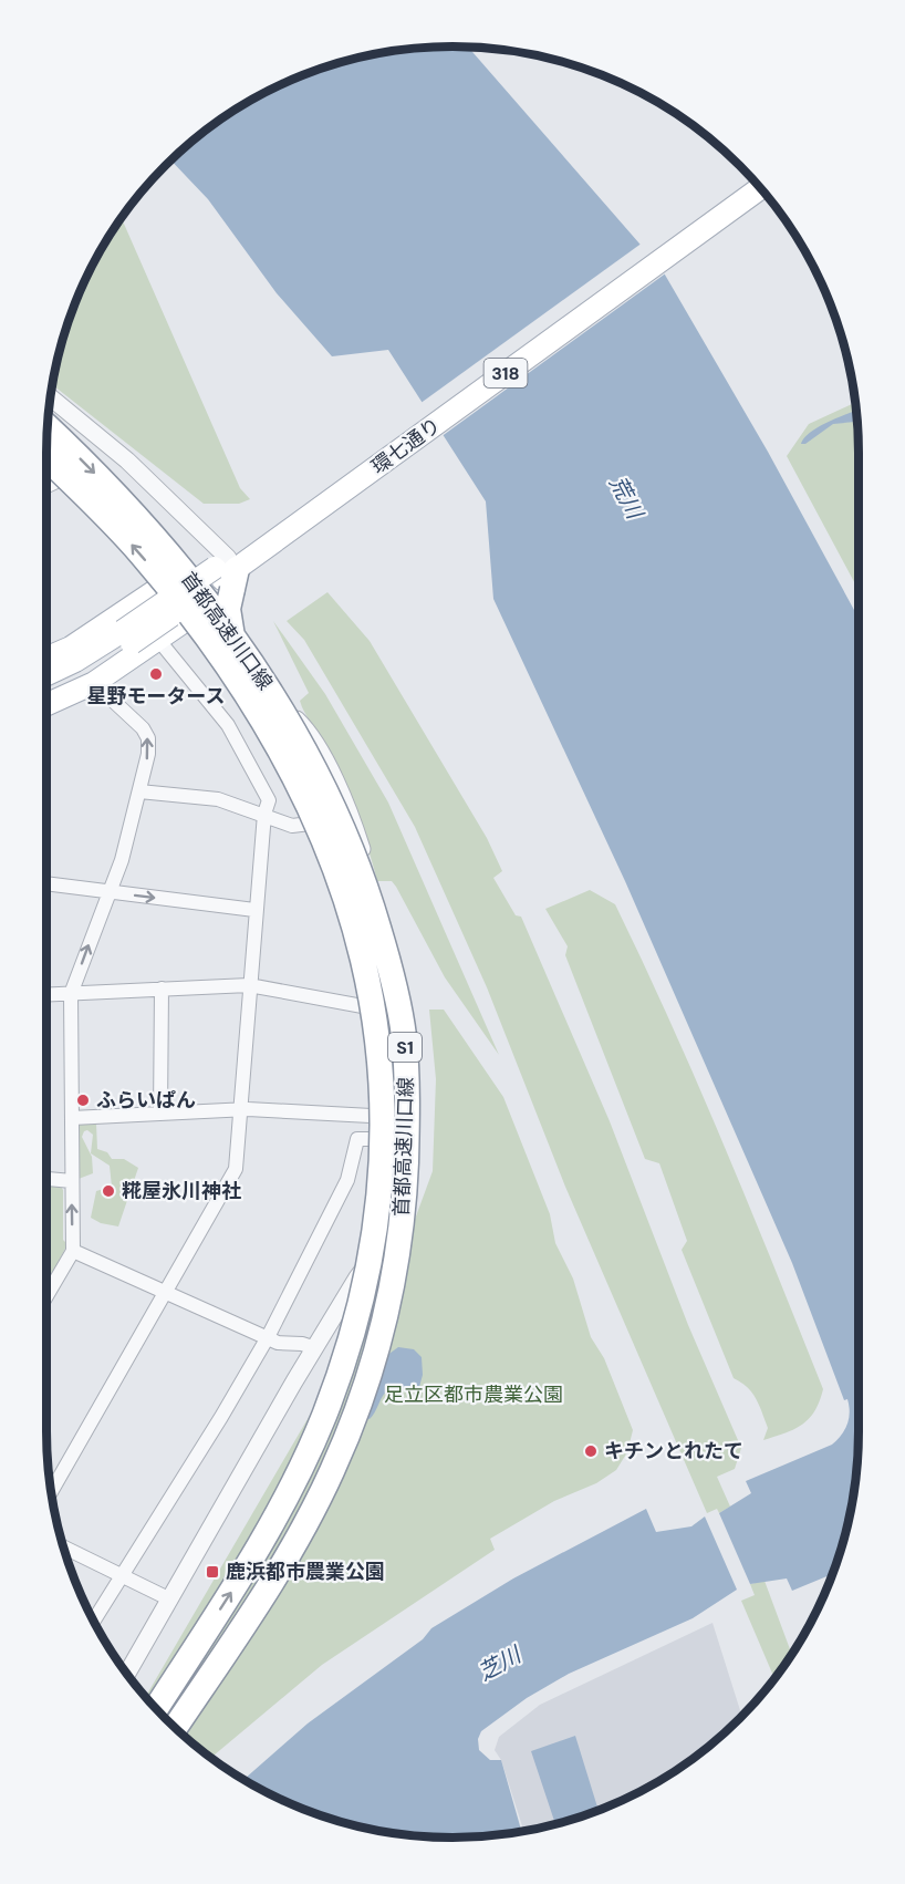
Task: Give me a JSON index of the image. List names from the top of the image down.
{
  "streets": {
    "highway": ["首都高速川口線", "S1"],
    "main road": ["318", "環七通り"]
  },
  "water": ["荒川", "芝川"],
  "parks": ["足立区都市農業公園"],
  "places": {
    "other": [
      "星野モータース",
      "ふらいぱん",
      "糀屋氷川神社",
      "キチンとれたて"
    ],
    "transit": ["鹿浜都市農業公園"]
  }
}
